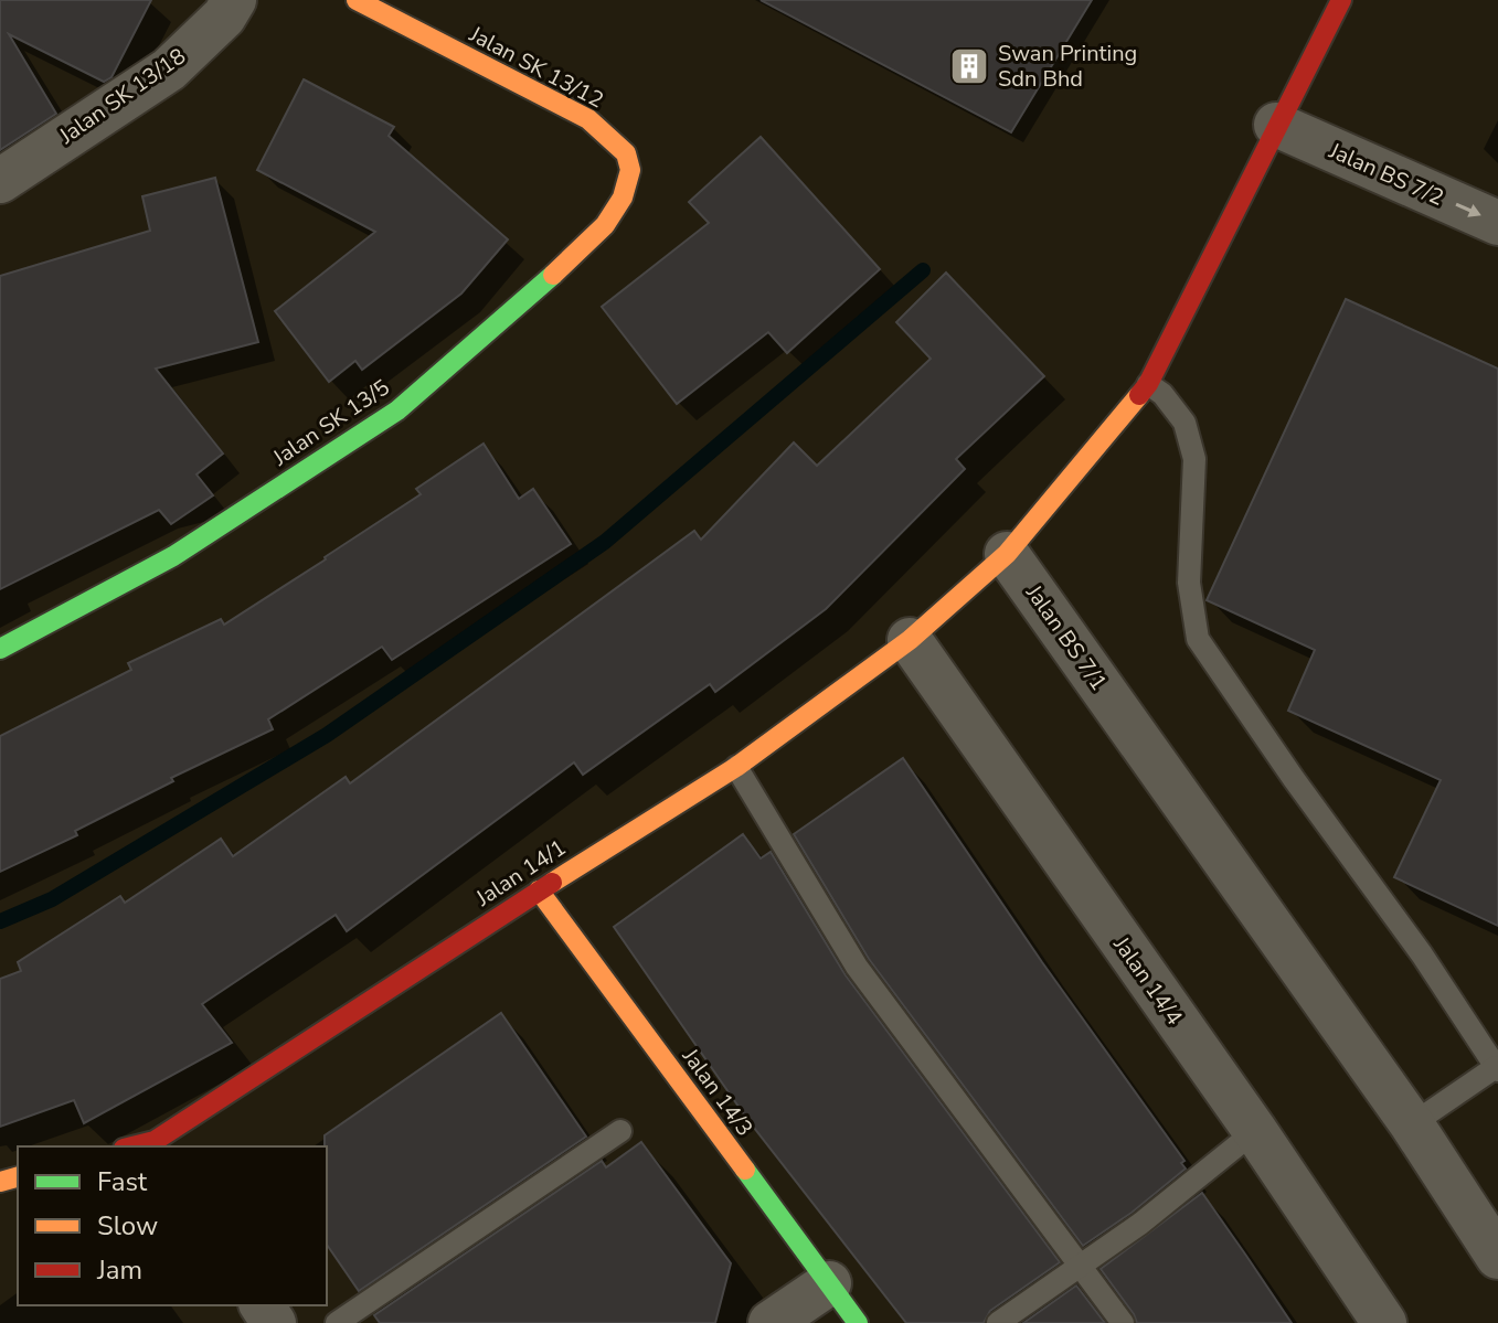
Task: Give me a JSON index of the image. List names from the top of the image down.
{
  "streets": {
    "street": [
      "Jalan SK 13/12",
      "Jalan SK 13/18",
      "Jalan BS 7/2",
      "Jalan SK 13/5",
      "Jalan BS 7/1",
      "Jalan 14/1",
      "Jalan 14/4",
      "Jalan 14/3"
    ]
  },
  "crossings": [
    ["Jalan SK 13/12", "Jalan SK 13/5"],
    ["Jalan BS 7/1", "Jalan 14/1"],
    ["Jalan 14/1", "Jalan 14/4"],
    ["Jalan 14/1", "Jalan 14/3"]
  ],
  "one_way": ["Jalan BS 7/2"],
  "places": {
    "building": ["Swan Printing Sdn Bhd"]
  },
  "legend": ["Fast", "Slow", "Jam"]
}
